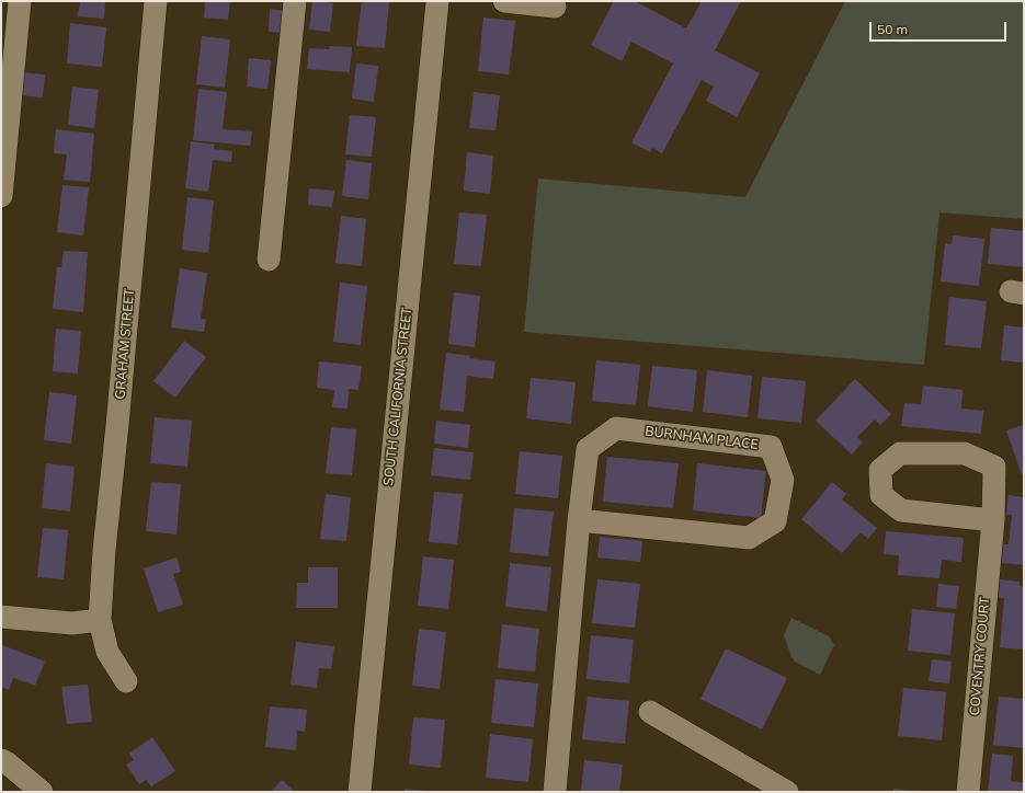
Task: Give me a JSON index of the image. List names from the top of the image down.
{
  "streets": {
    "street": [
      "GRAHAM STREET",
      "SOUTH CALIFORNIA STREET",
      "BURNHAM PLACE",
      "COVENTRY COURT"
    ]
  },
  "scale_bar": "50 m"
}
